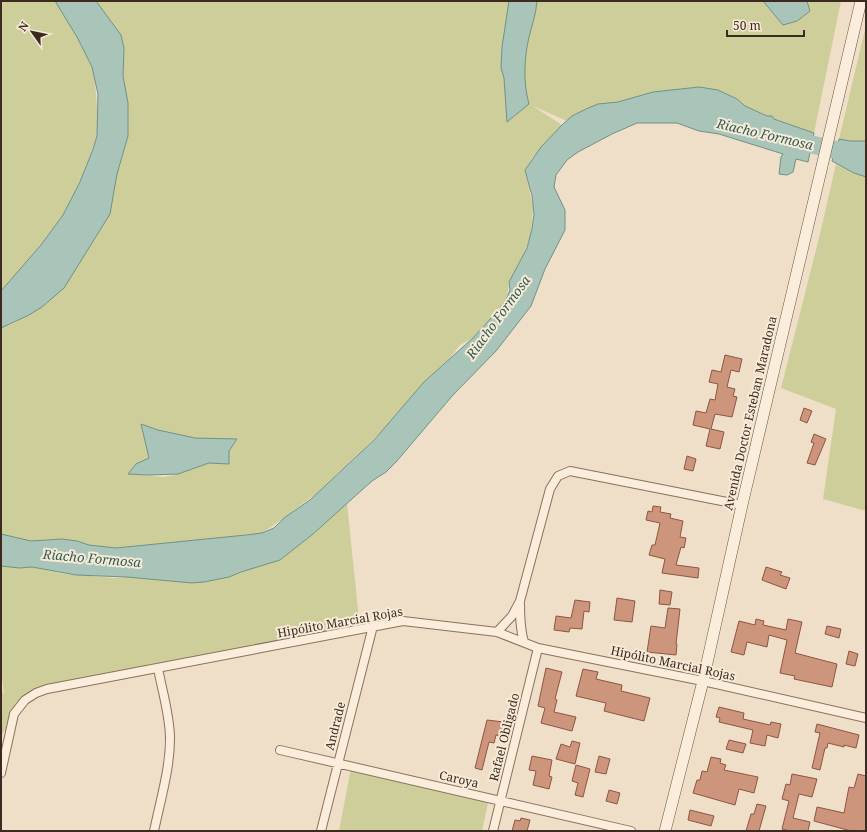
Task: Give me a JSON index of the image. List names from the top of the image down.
{
  "streets": {
    "main road": ["Avenida Doctor Esteban Maradona"],
    "street": [
      "Hipólito Marcial Rojas",
      "Andrade",
      "Rafael Obligado",
      "Caroya"
    ]
  },
  "crossings": [
    ["Avenida Doctor Esteban Maradona", "Hipólito Marcial Rojas"],
    ["Hipólito Marcial Rojas", "Andrade"],
    ["Hipólito Marcial Rojas", "Rafael Obligado"],
    ["Andrade", "Caroya"],
    ["Rafael Obligado", "Caroya"]
  ],
  "water": ["Riacho Formosa"],
  "scale_bar": "50 m",
  "north": "top left"
}
